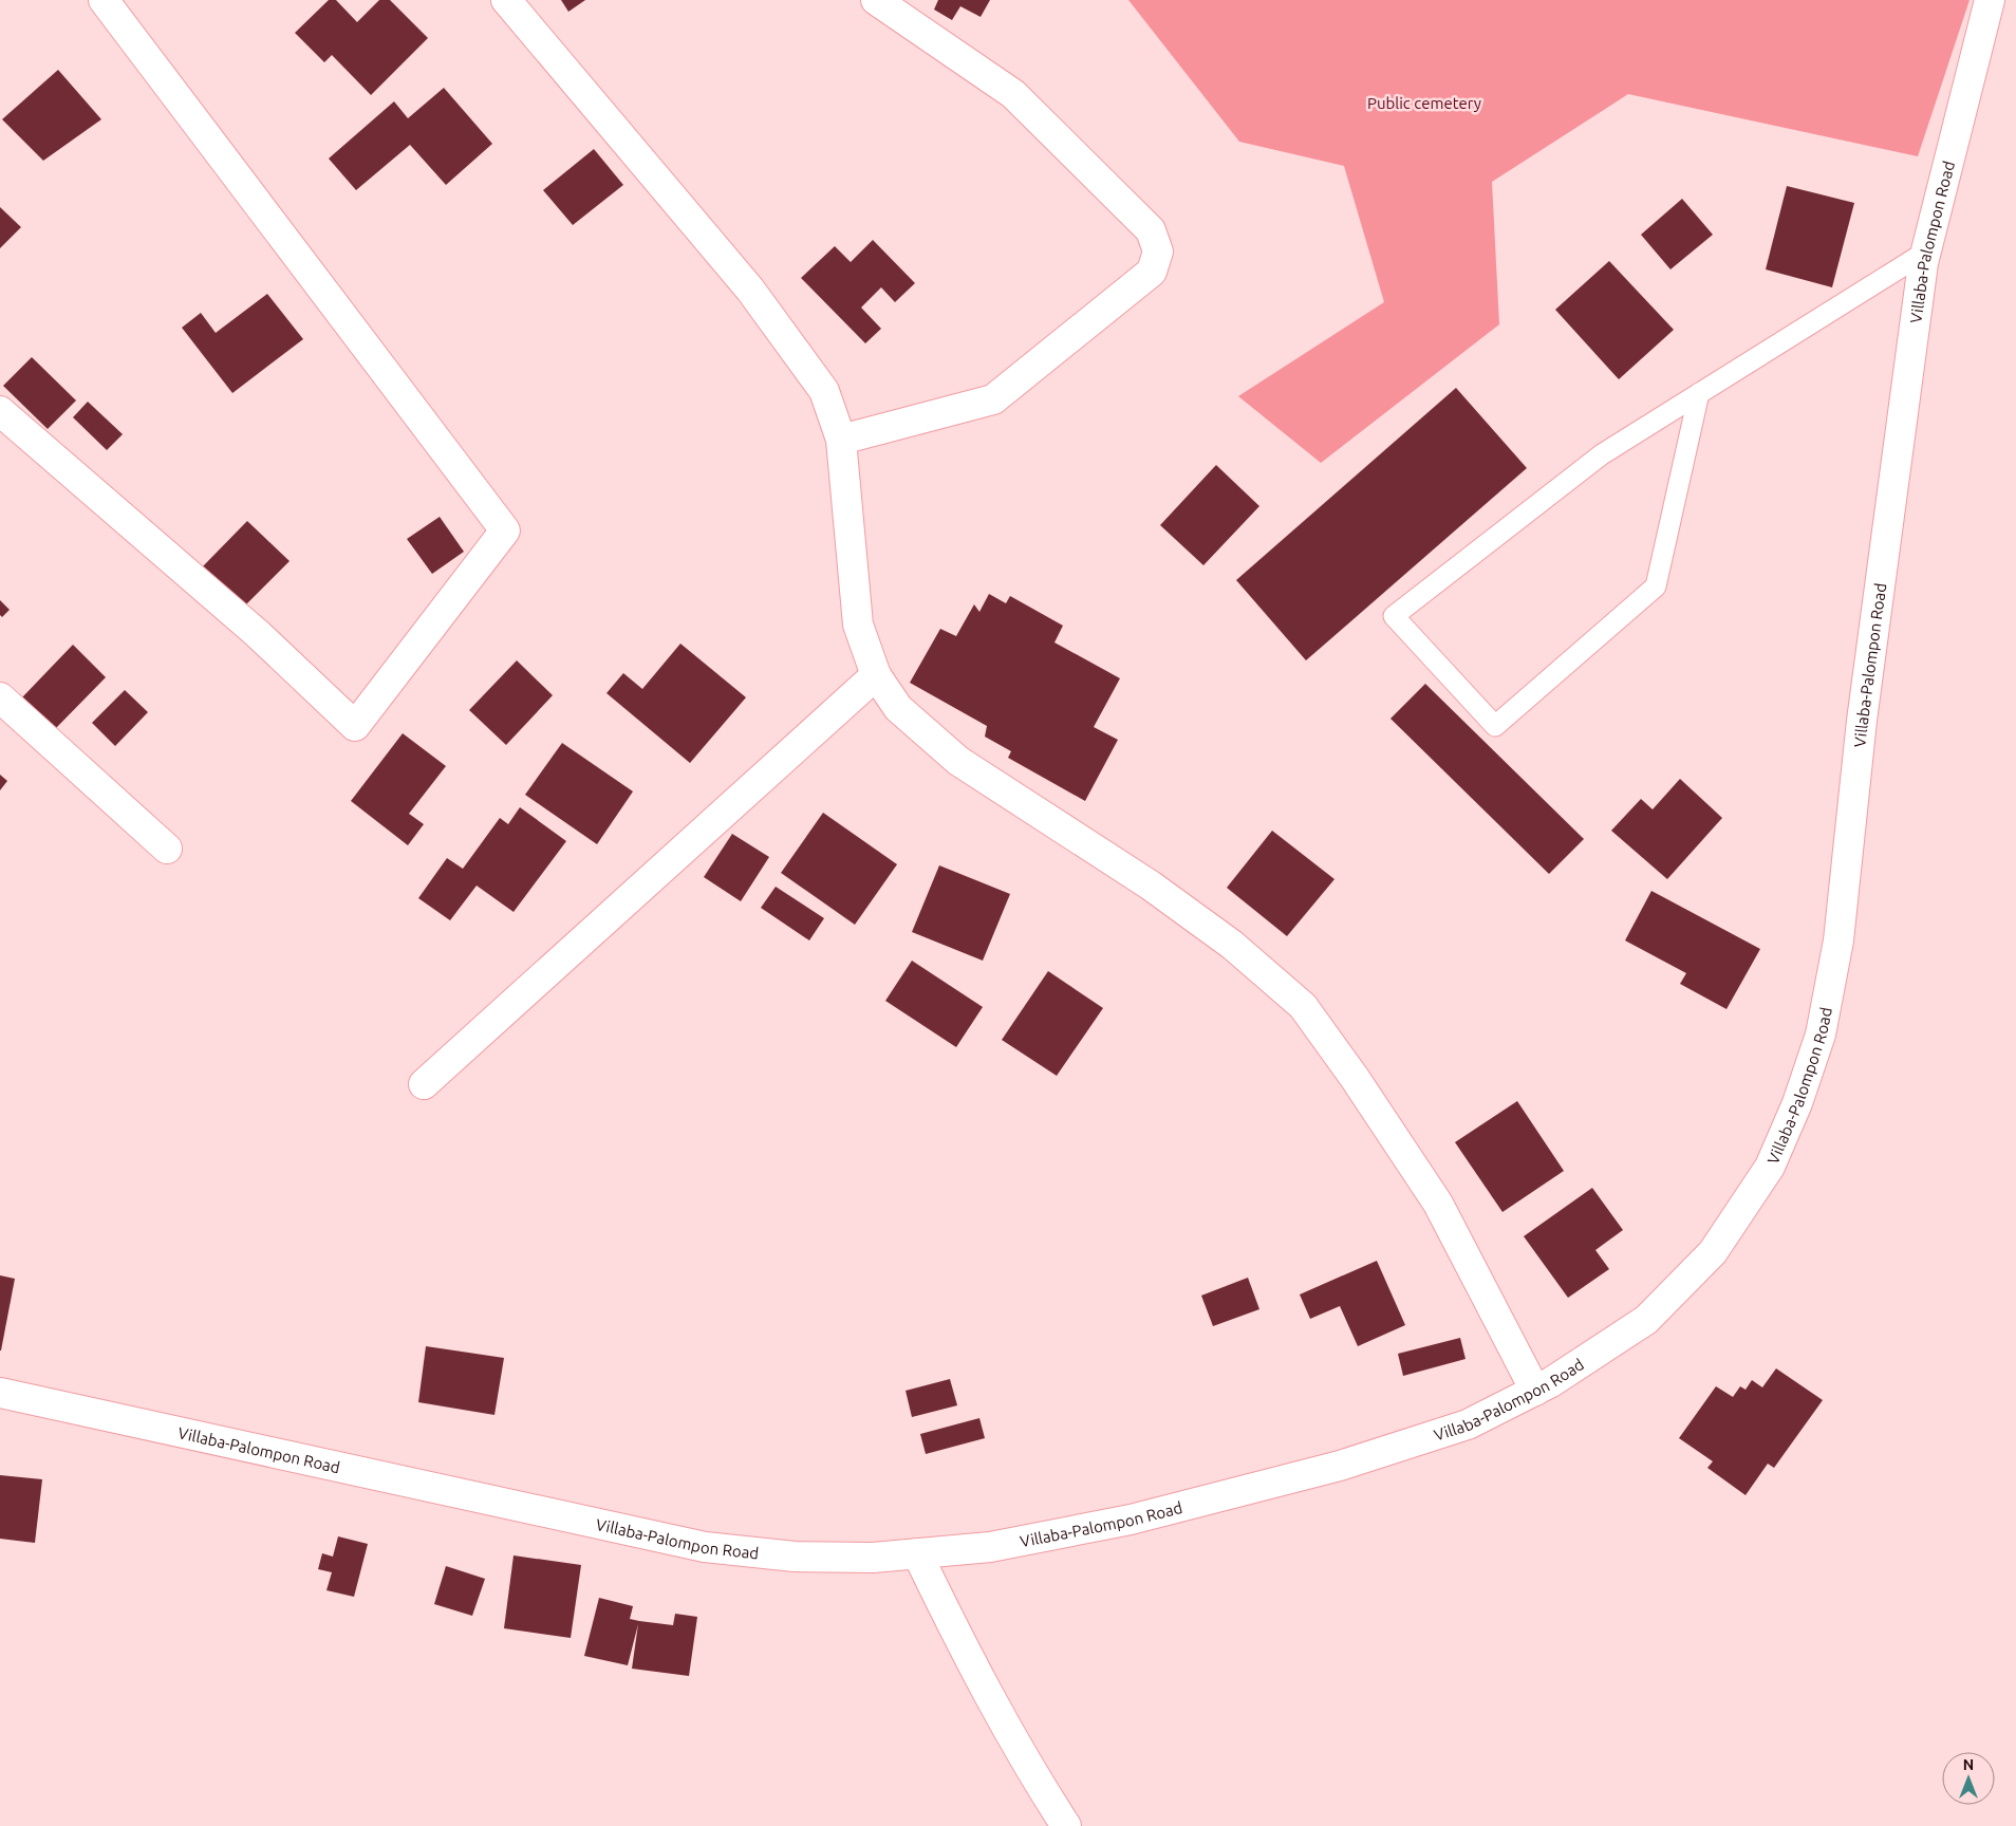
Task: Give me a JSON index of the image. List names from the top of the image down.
{
  "streets": {
    "street": ["Villaba-Palompon Road"]
  },
  "parks": ["Public cemetery"],
  "north": "top"
}
